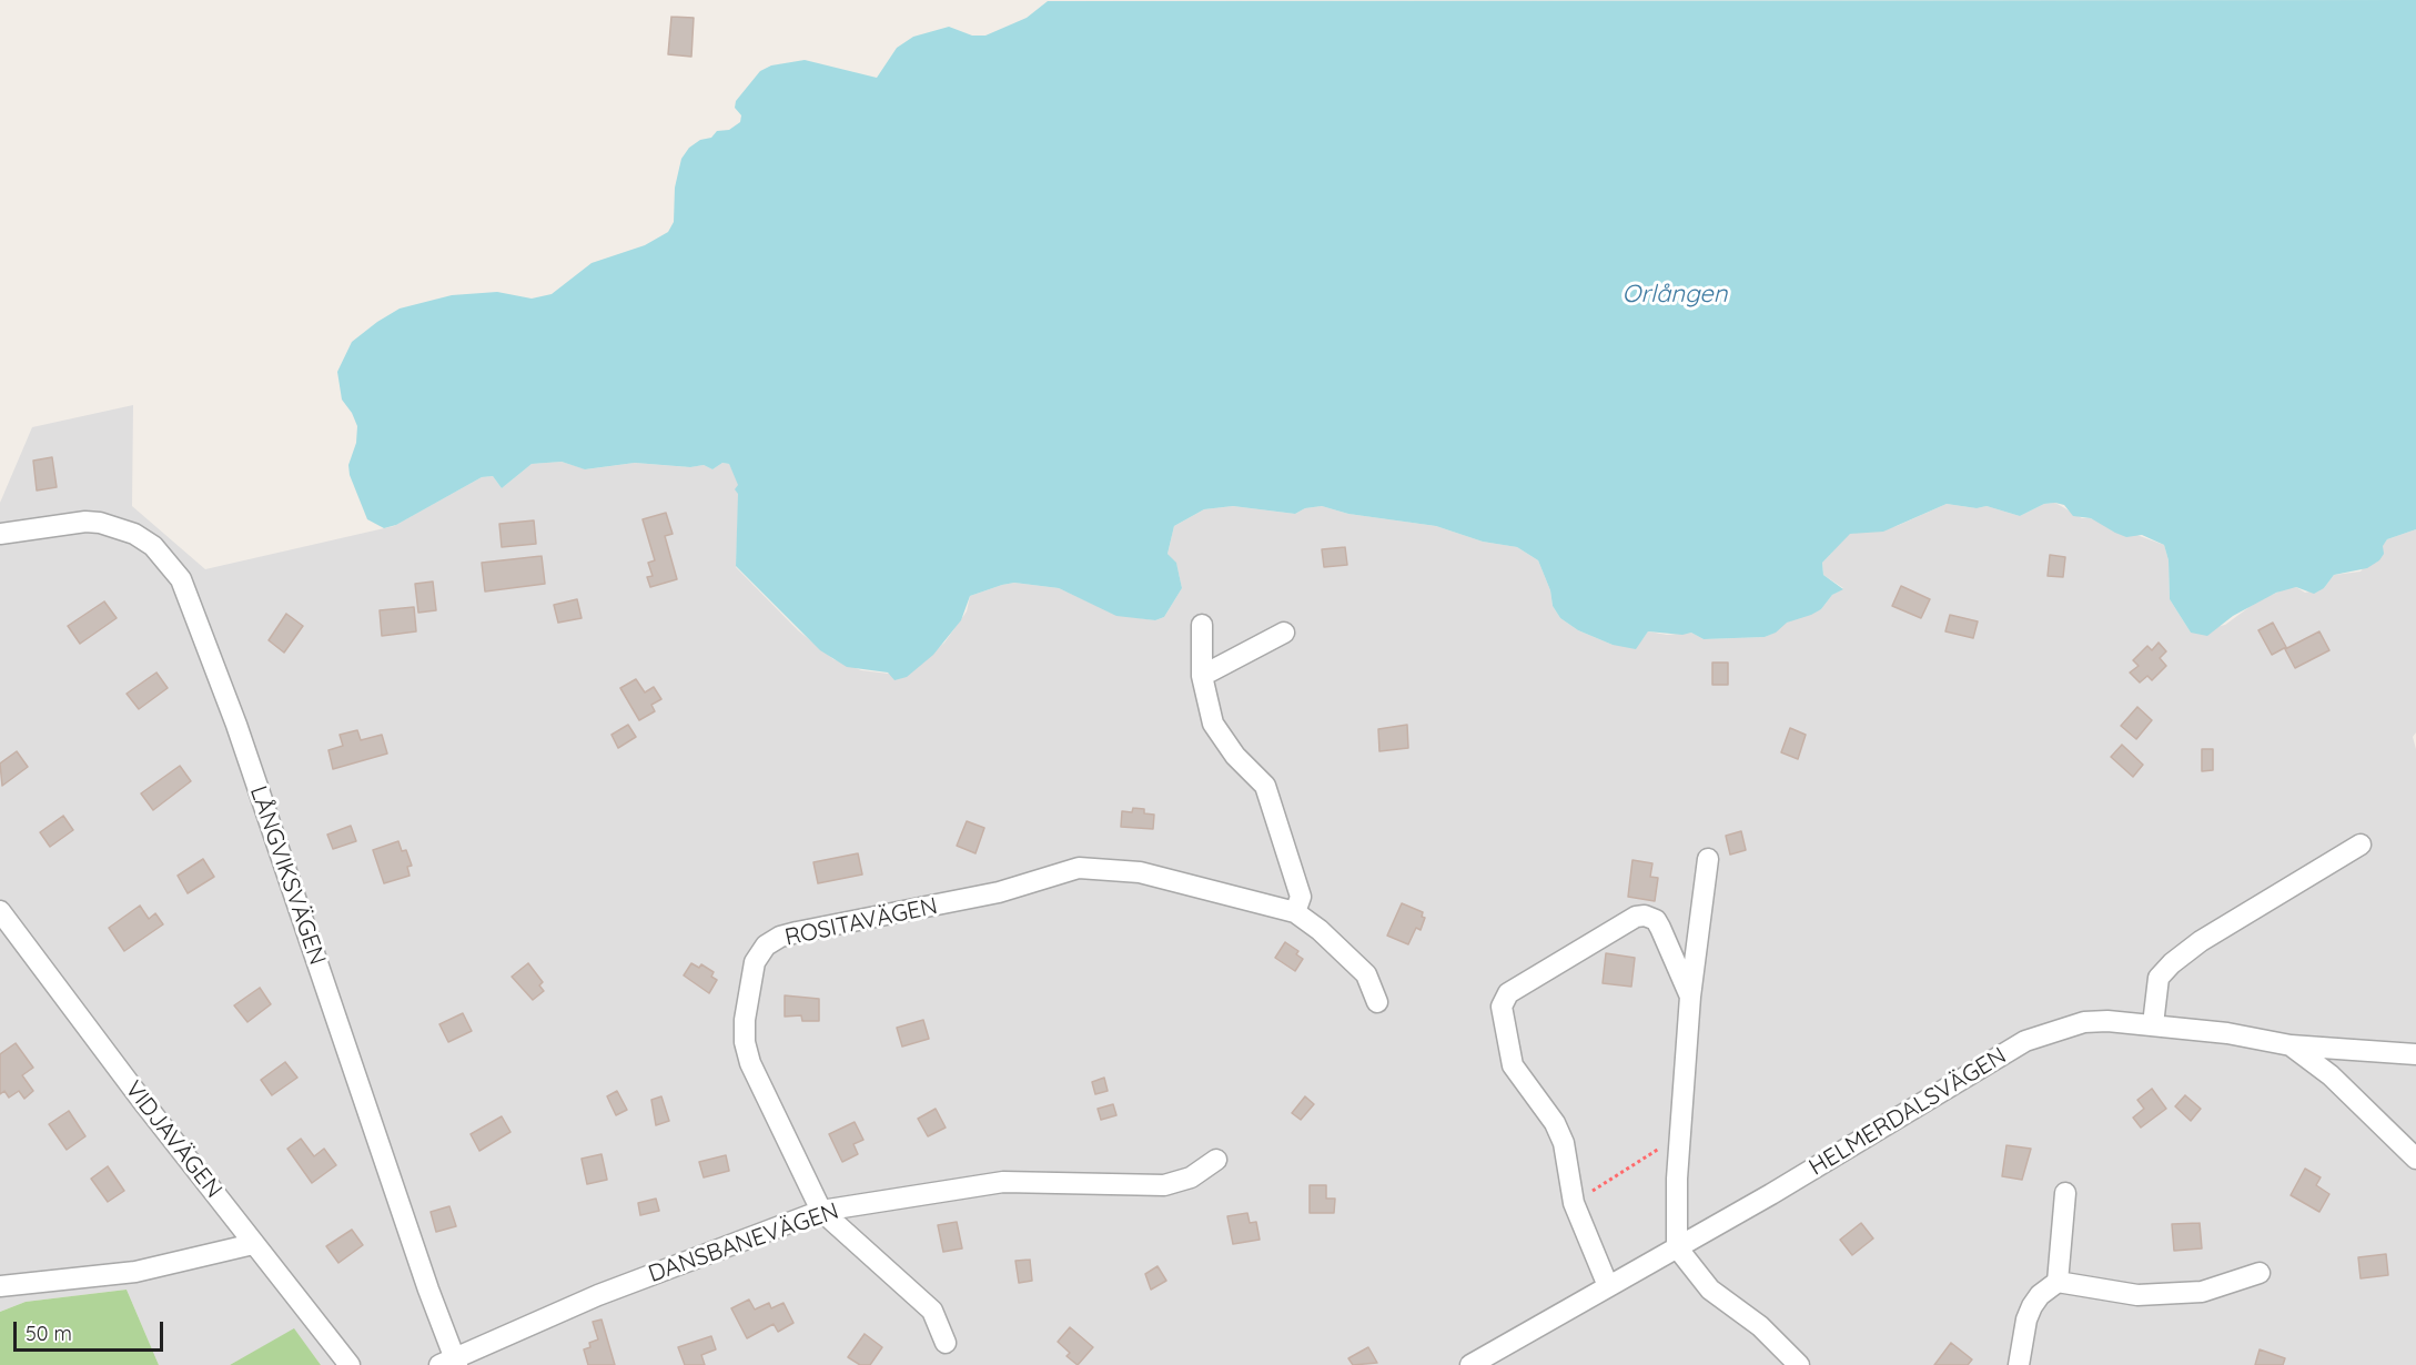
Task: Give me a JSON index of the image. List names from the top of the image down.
{
  "streets": {
    "street": [
      "LÅNGVIKSVÄGEN",
      "ROSITAVÄGEN",
      "HELMERDALSVÄGEN",
      "VIDJAVÄGEN",
      "DANSBANEVÄGEN"
    ]
  },
  "crossings": [
    ["LÅNGVIKSVÄGEN", "DANSBANEVÄGEN"],
    ["ROSITAVÄGEN", "DANSBANEVÄGEN"]
  ],
  "water": ["Orlången"],
  "scale_bar": "50 m"
}
